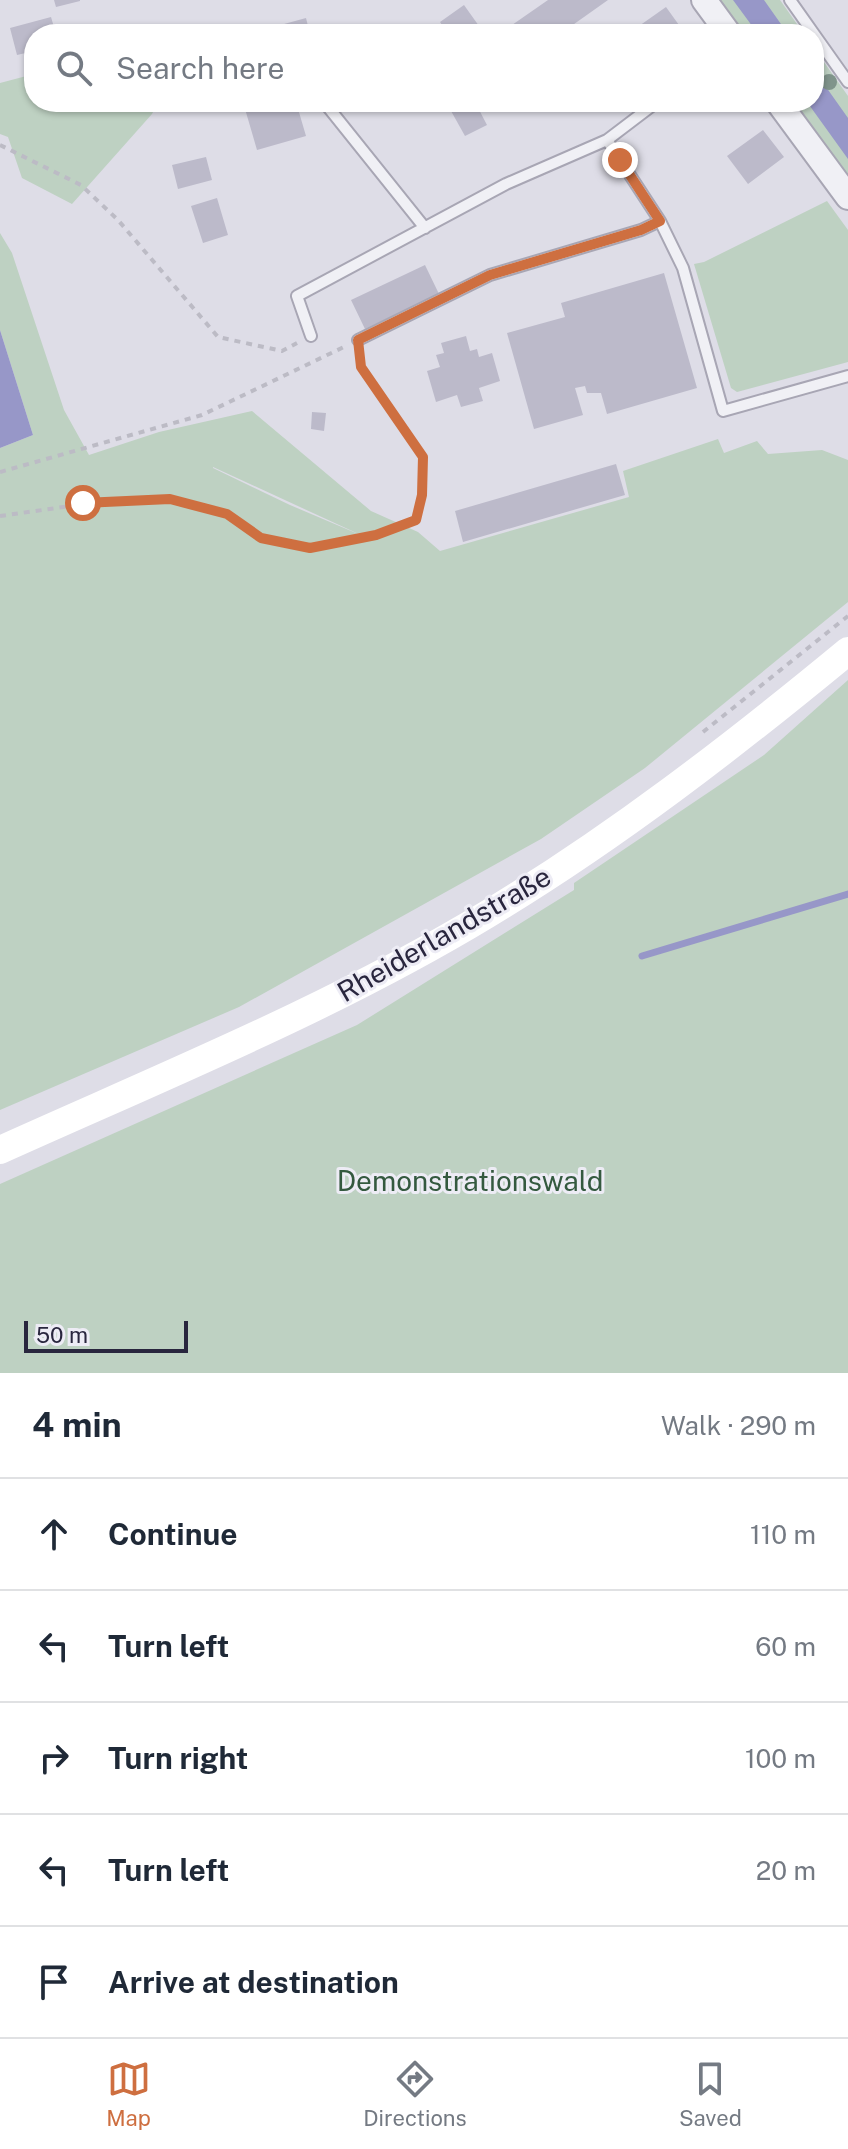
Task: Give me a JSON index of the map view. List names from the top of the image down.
{
  "streets": {
    "main road": ["Rheiderlandstraße"]
  },
  "parks": ["Demonstrationswald"],
  "scale_bar": "50 m",
  "page": {
    "search": "Search here",
    "scale": "50 m",
    "heading": ["4 min", "Walk · 290 m"],
    "list": [
      ["Continue", "110 m"],
      ["Turn left", "60 m"],
      ["Turn right", "100 m"],
      ["Turn left", "20 m"],
      "Arrive at destination"
    ],
    "nav": ["Map", "Directions", "Saved"]
  }
}
